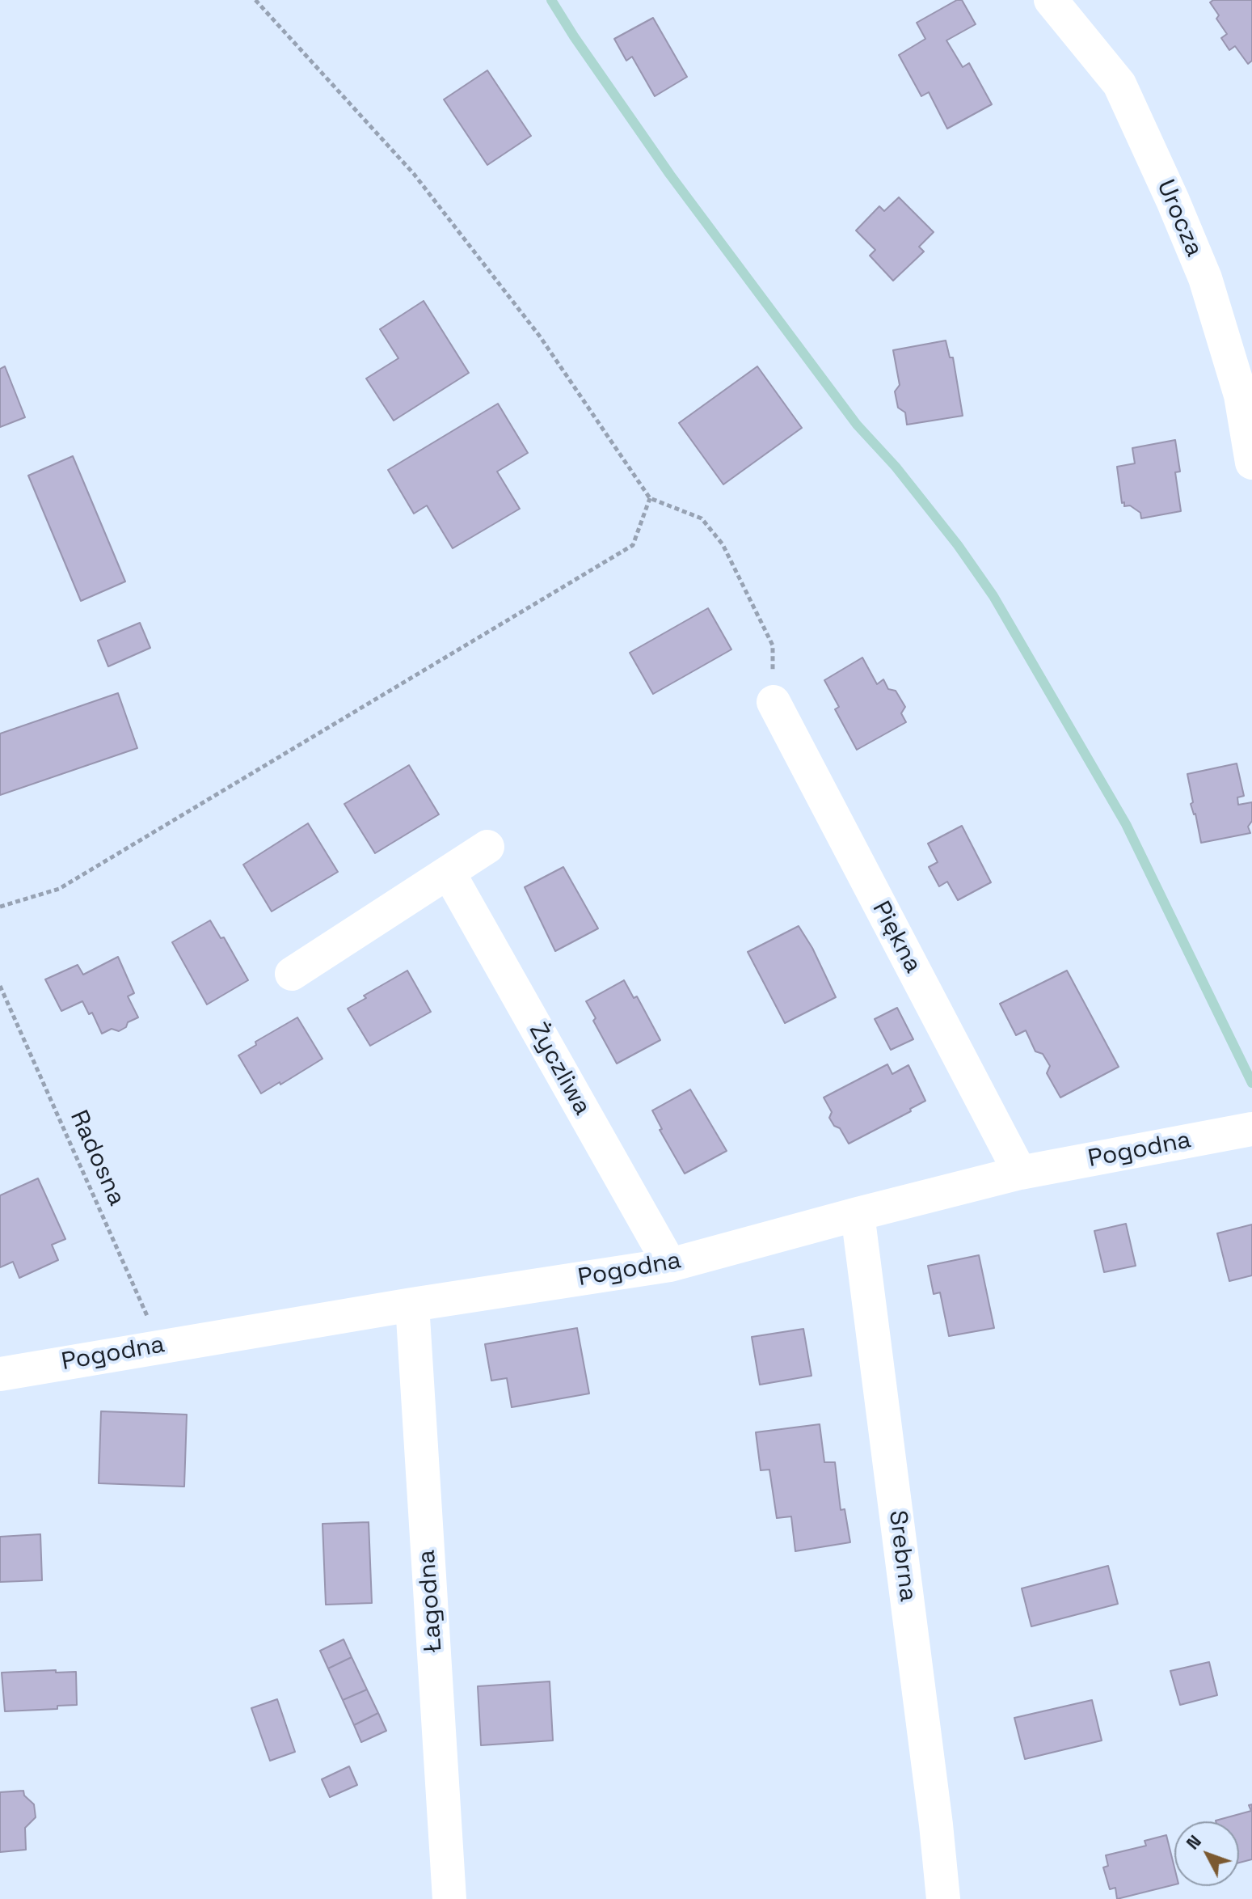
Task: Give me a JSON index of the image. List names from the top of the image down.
{
  "streets": {
    "street": [
      "Urocza",
      "Piękna",
      "Życzliwa",
      "Pogodna",
      "Srebrna",
      "Łagodna"
    ],
    "path": ["Radosna"]
  },
  "crossings": [
    ["Piękna", "Pogodna"],
    ["Życzliwa", "Pogodna"],
    ["Pogodna", "Radosna"],
    ["Pogodna", "Srebrna"],
    ["Pogodna", "Łagodna"]
  ],
  "north": "top left"
}
